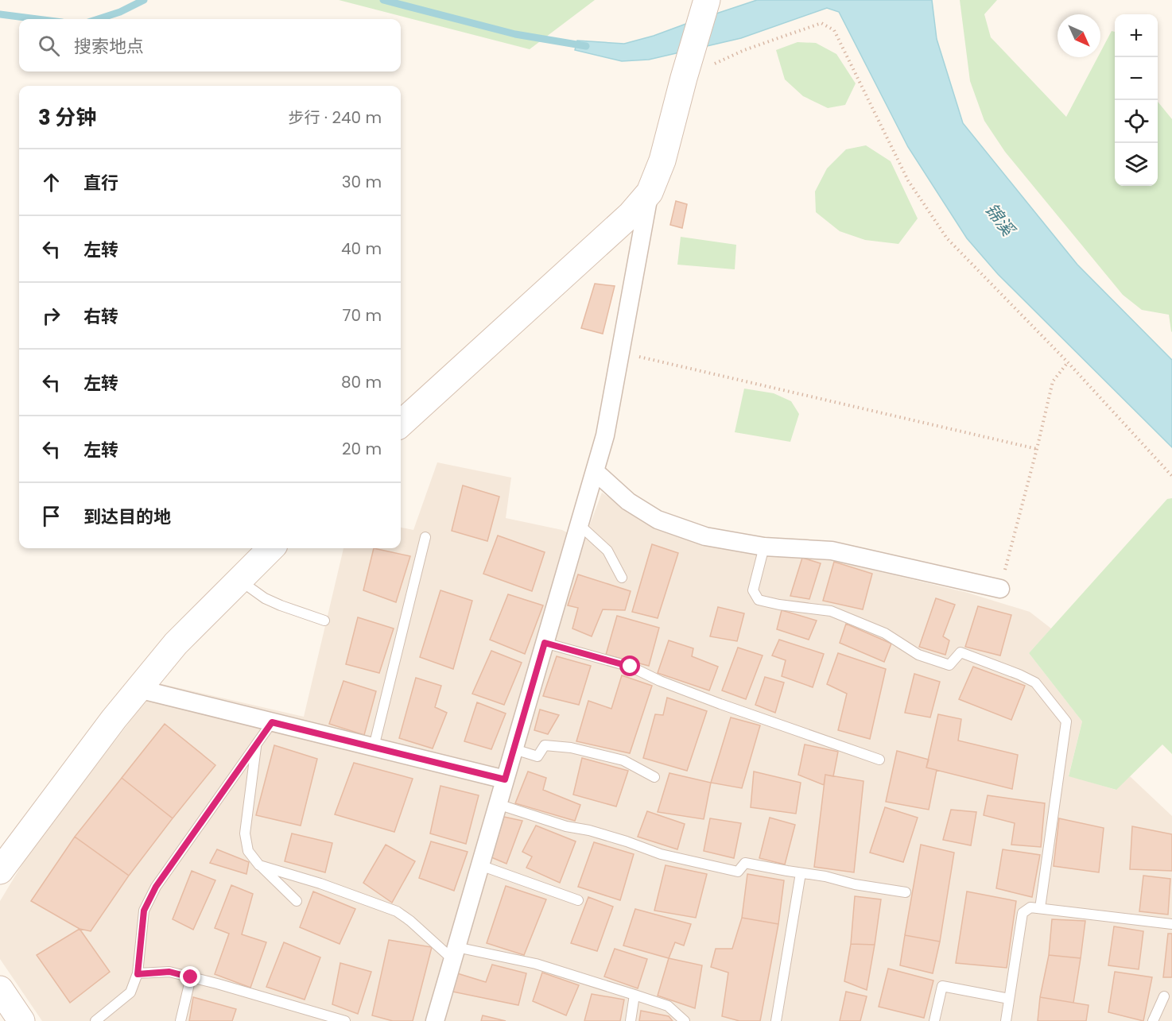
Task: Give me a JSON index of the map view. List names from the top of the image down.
{
  "water": ["锦溪"],
  "north": "bottom right",
  "page": {
    "map_buttons": ["+", "−"],
    "search": "搜索地点",
    "heading": ["3 分钟", "步行 · 240 m"],
    "list": [
      ["直行", "30 m"],
      ["左转", "40 m"],
      ["右转", "70 m"],
      ["左转", "80 m"],
      ["左转", "20 m"],
      "到达目的地"
    ]
  }
}
